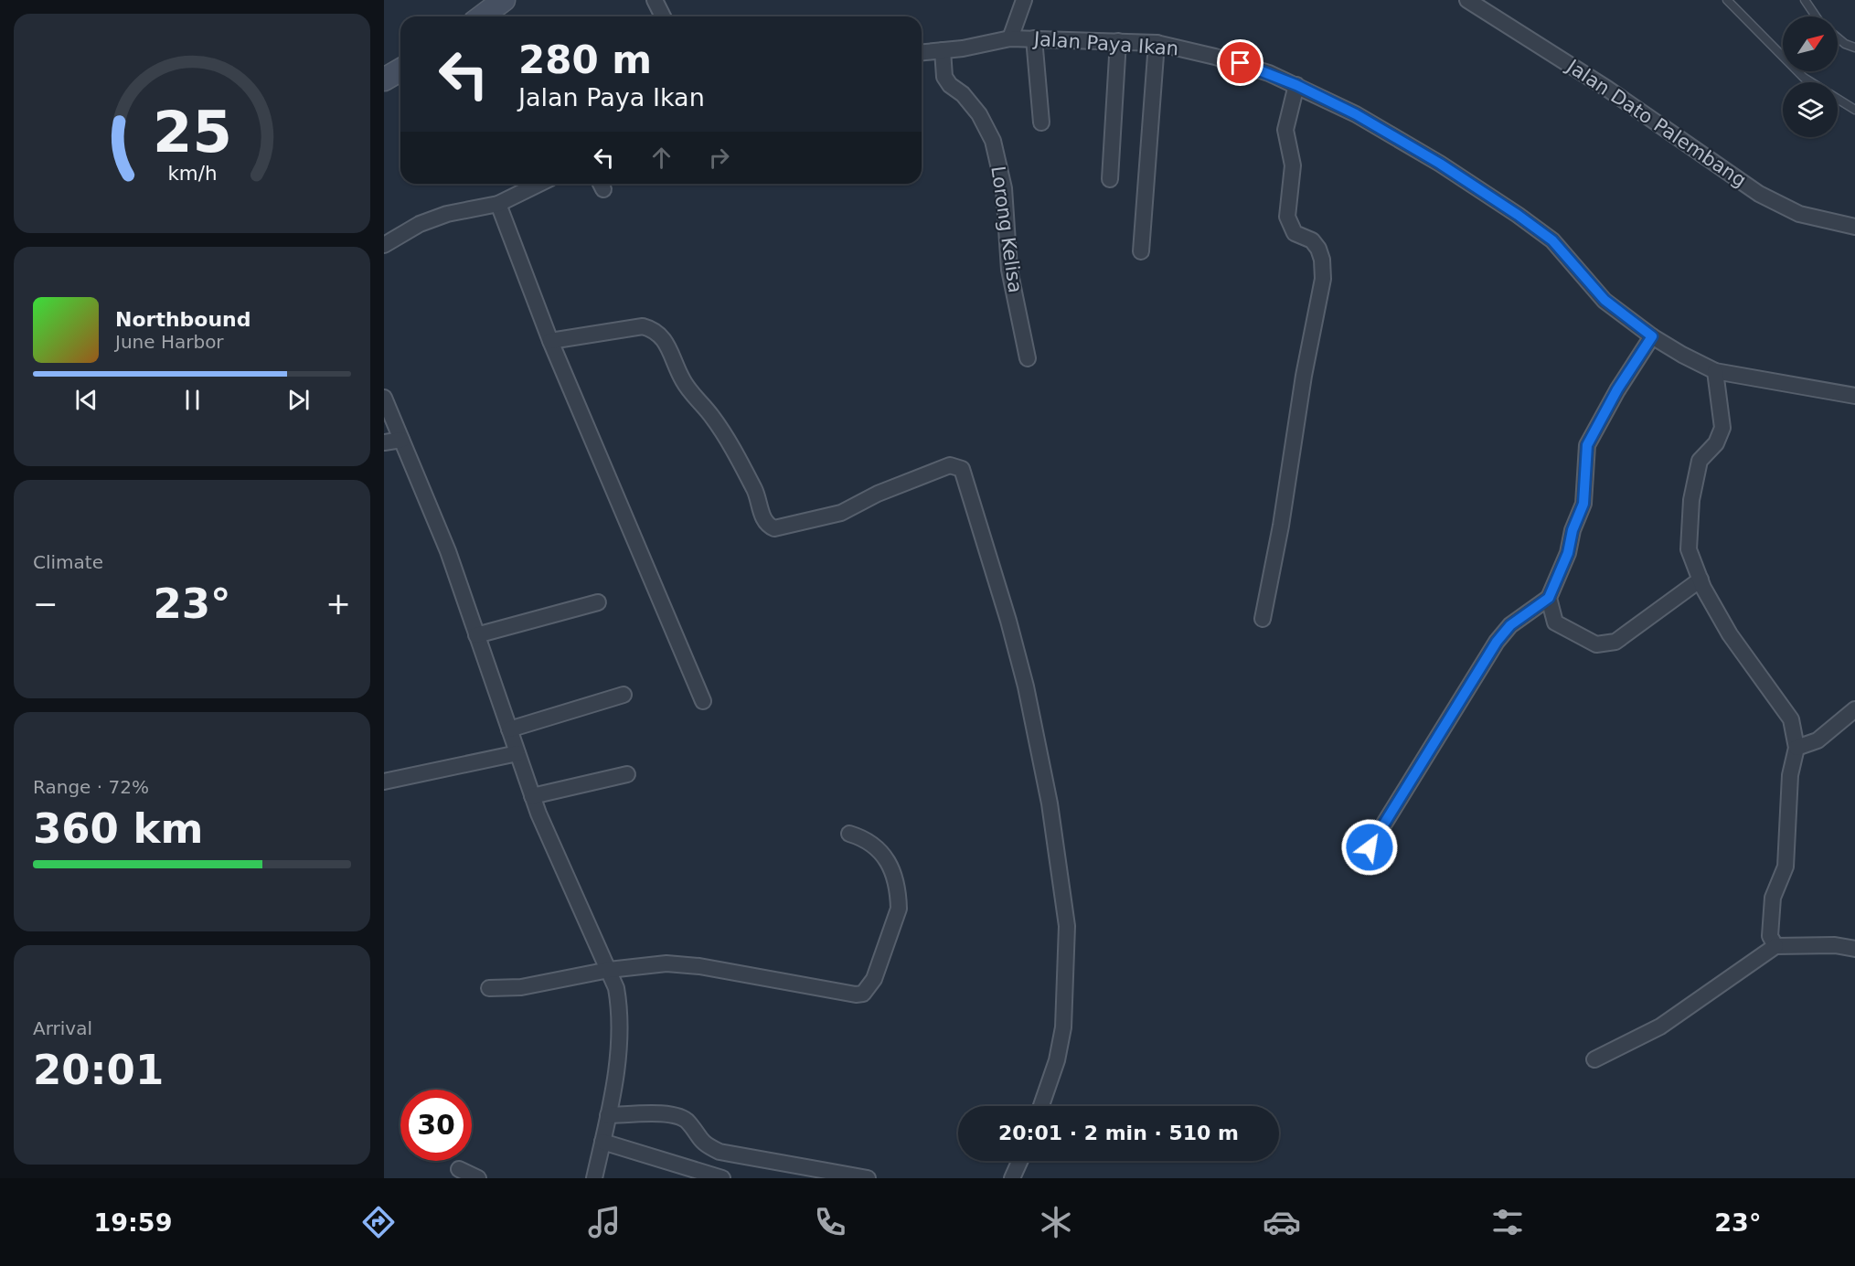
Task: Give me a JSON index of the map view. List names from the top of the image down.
{
  "streets": {
    "street": ["Jalan Paya Ikan", "Jalan Dato Palembang", "Lorong Kelisa"]
  },
  "crossings": [
    ["Jalan Paya Ikan", "Lorong Kelisa"]
  ],
  "north": "top right",
  "page": {
    "turn": ["280 m", "Jalan Paya Ikan"],
    "song": ["Northbound", "June Harbor"],
    "tile": [
      "Climate",
      ["Range · 72%", "360 km"],
      ["Arrival", "20:01"]
    ],
    "heat": ["−", "23°", "+"],
    "limit": "30",
    "trip": "20:01 · 2 min · 510 m",
    "tabs": ["19:59", "23°"],
    "gauge": ["25", "km/h"]
  }
}
